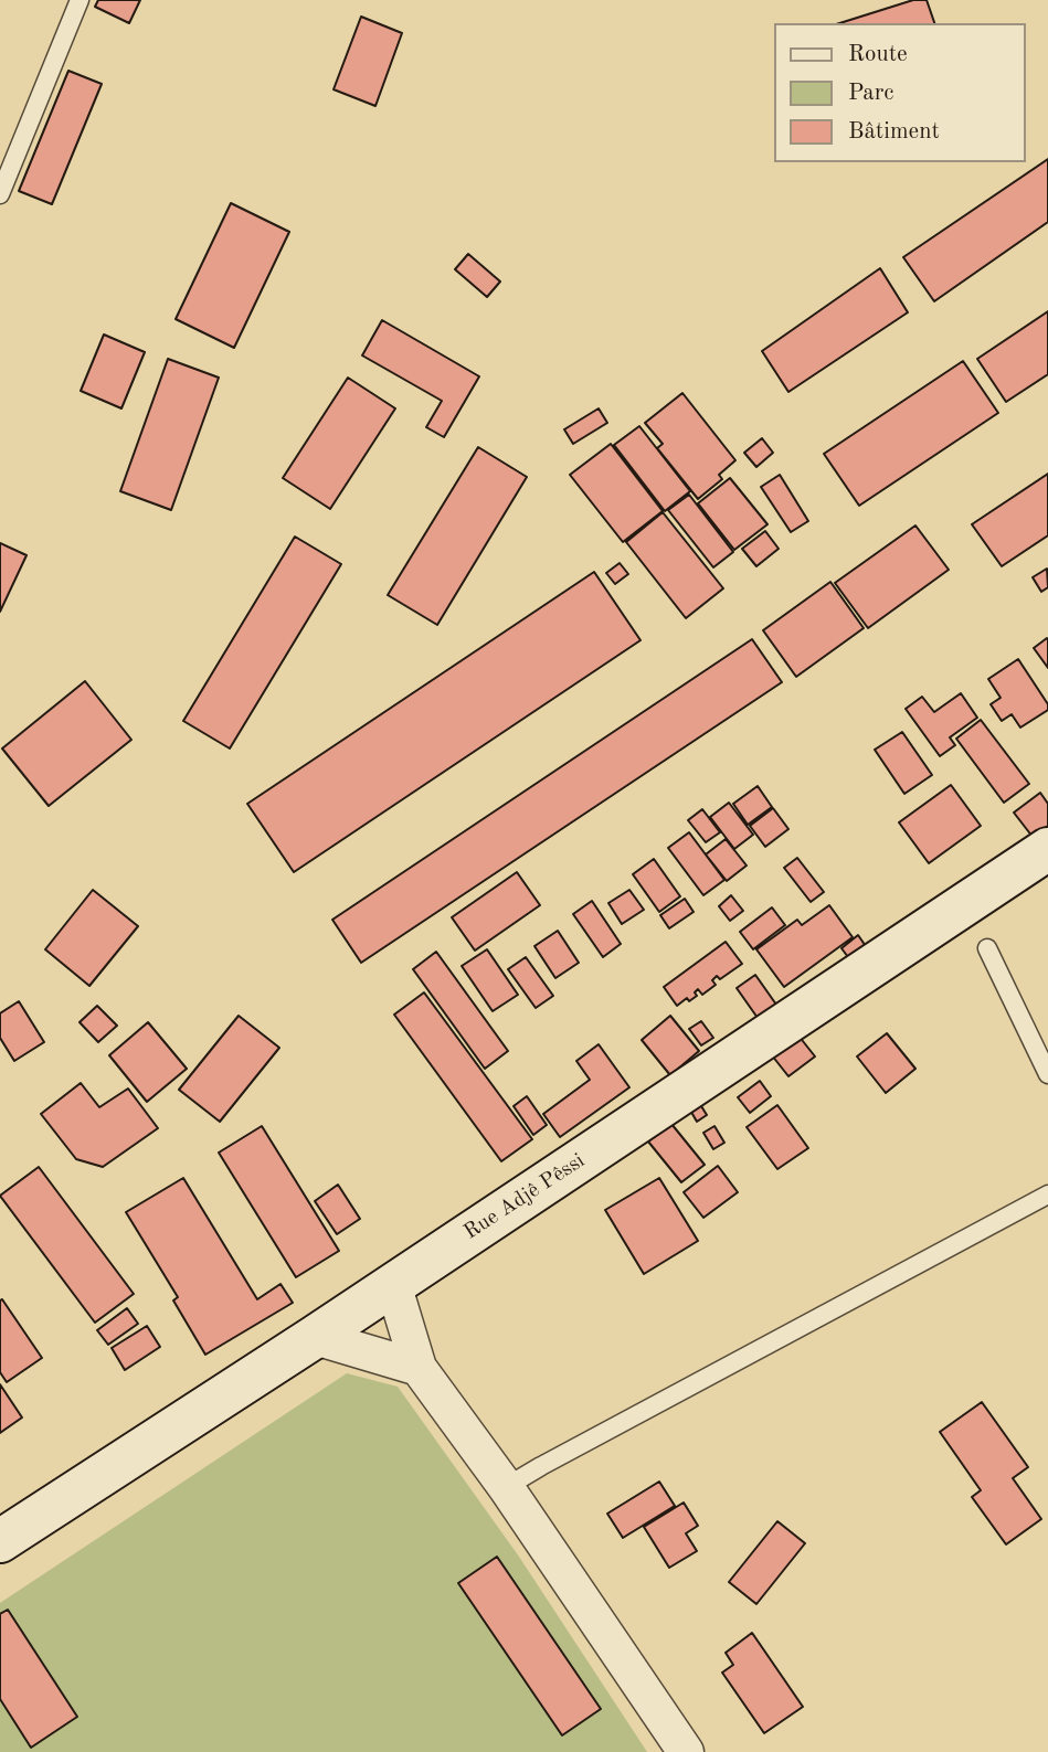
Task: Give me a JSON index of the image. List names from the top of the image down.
{
  "streets": {
    "street": ["Rue Adjê Pêssi"]
  },
  "legend": ["Route", "Parc", "Bâtiment"]
}
